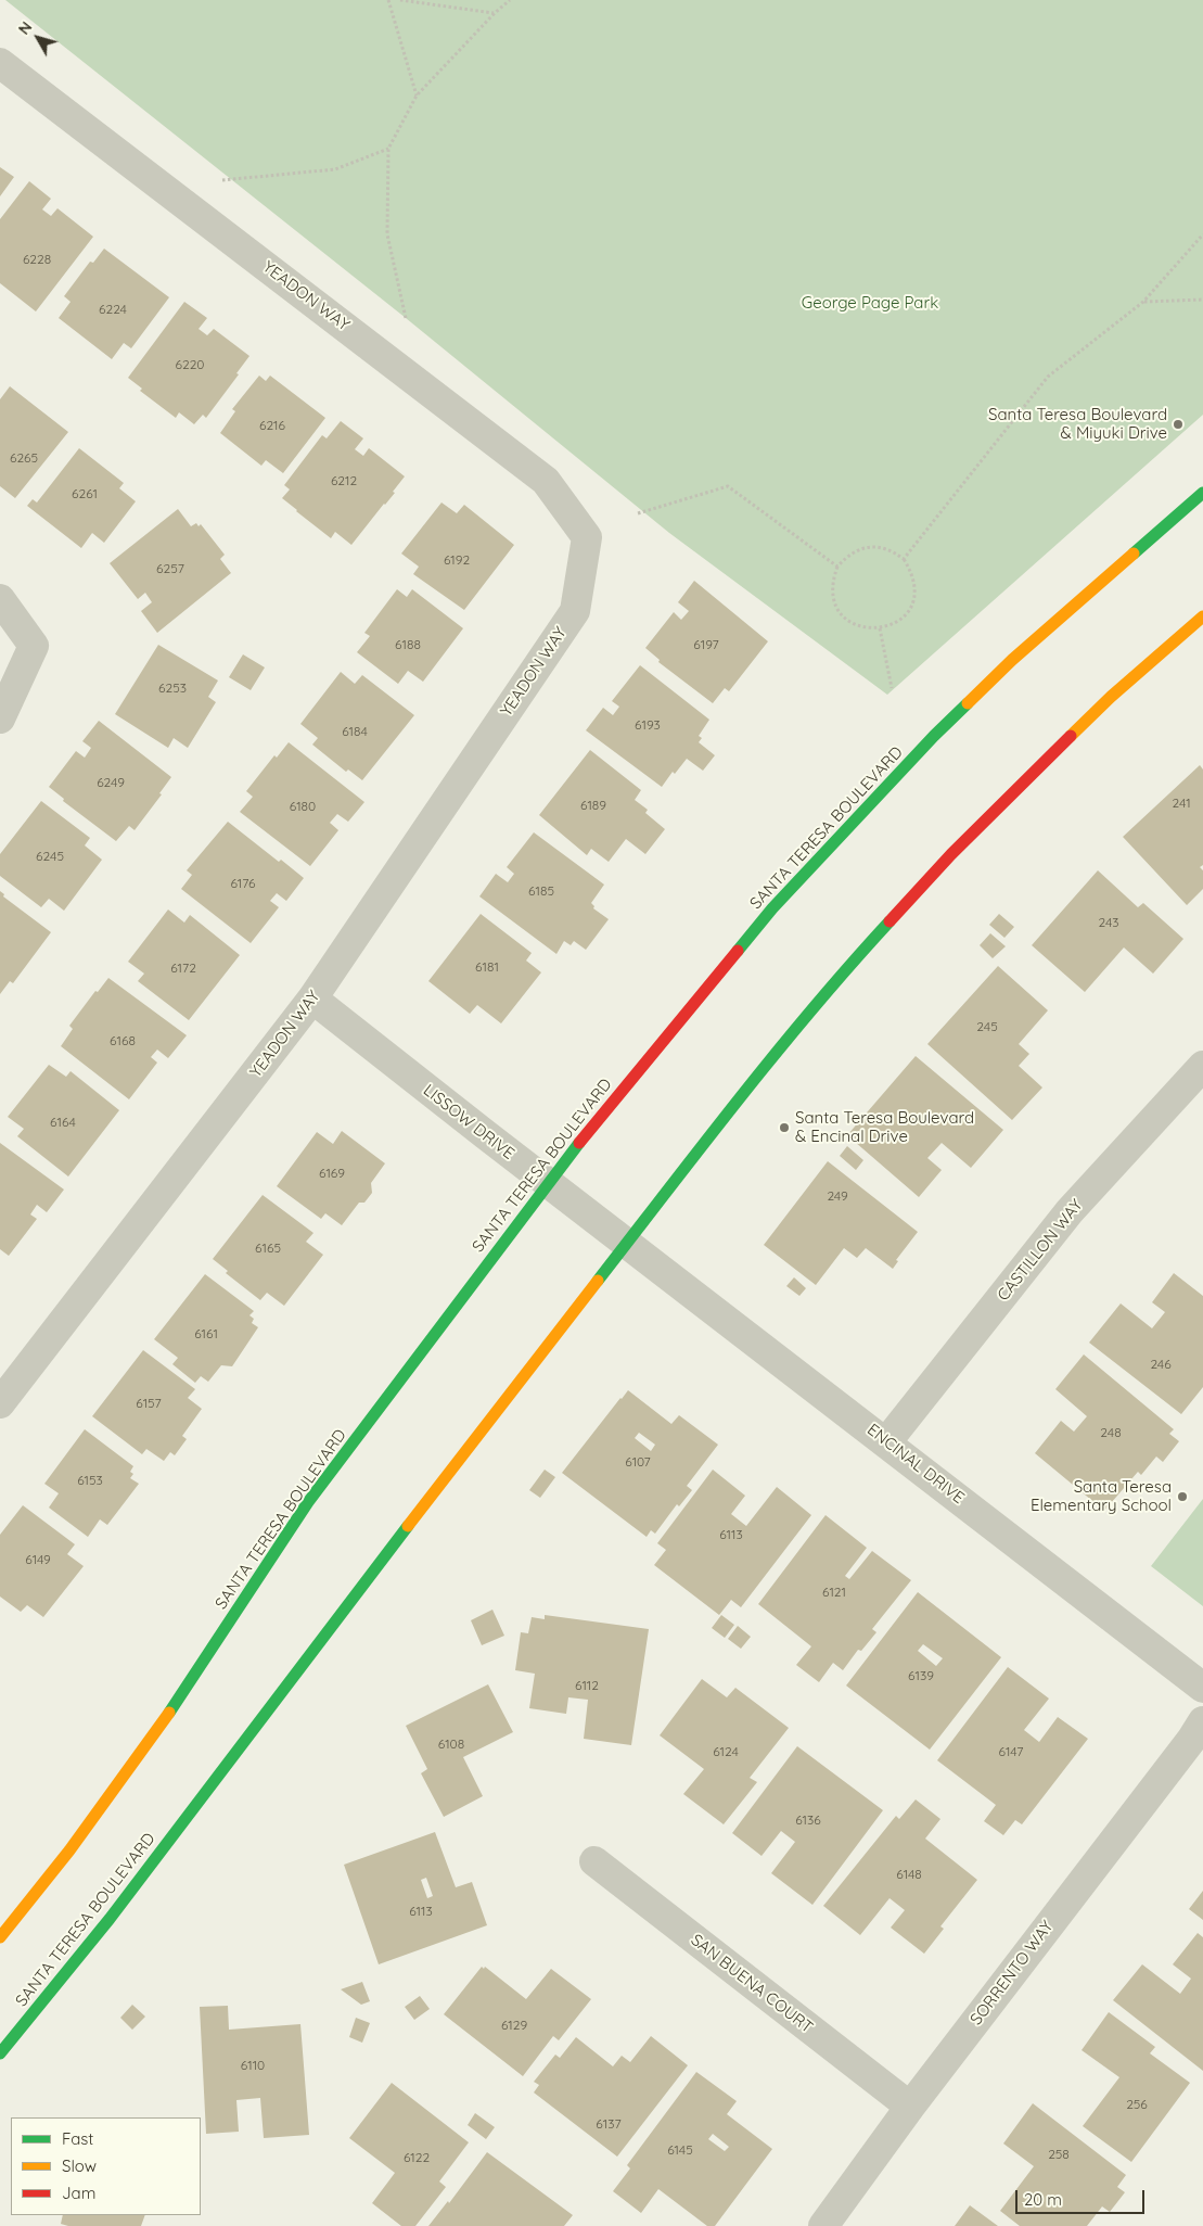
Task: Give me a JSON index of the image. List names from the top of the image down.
{
  "streets": {
    "main road": ["SANTA TERESA BOULEVARD"],
    "street": [
      "YEADON WAY",
      "LISSOW DRIVE",
      "CASTILLON WAY",
      "ENCINAL DRIVE",
      "SORRENTO WAY",
      "SAN BUENA COURT"
    ]
  },
  "crossings": [
    ["YEADON WAY", "LISSOW DRIVE"],
    ["SANTA TERESA BOULEVARD", "LISSOW DRIVE"],
    ["SANTA TERESA BOULEVARD", "ENCINAL DRIVE"],
    ["LISSOW DRIVE", "ENCINAL DRIVE"],
    ["CASTILLON WAY", "ENCINAL DRIVE"],
    ["SORRENTO WAY", "SAN BUENA COURT"]
  ],
  "parks": ["George Page Park"],
  "places": ["Santa Teresa Boulevard & Miyuki Drive", "Santa Teresa Boulevard & Encinal Drive", "Santa Teresa Elementary School"],
  "house_numbers": [
    "6228",
    "6224",
    "6220",
    "6216",
    "6265",
    "6212",
    "6261",
    "6192",
    "6257",
    "6188",
    "6197",
    "6253",
    "6193",
    "6184",
    "6249",
    "241",
    "6189",
    "6180",
    "6245",
    "6176",
    "6185",
    "243",
    "6181",
    "6172",
    "245",
    "6168",
    "6164",
    "6169",
    "249",
    "6165",
    "6161",
    "246",
    "6157",
    "248",
    "6107",
    "6153",
    "6113",
    "6149",
    "6121",
    "6139",
    "6112",
    "6108",
    "6124",
    "6147",
    "6136",
    "6148",
    "6113",
    "6129",
    "6110",
    "256",
    "6137",
    "6145",
    "258",
    "6122"
  ],
  "legend": ["Fast", "Slow", "Jam"],
  "scale_bar": "20 m",
  "north": "top left"
}
